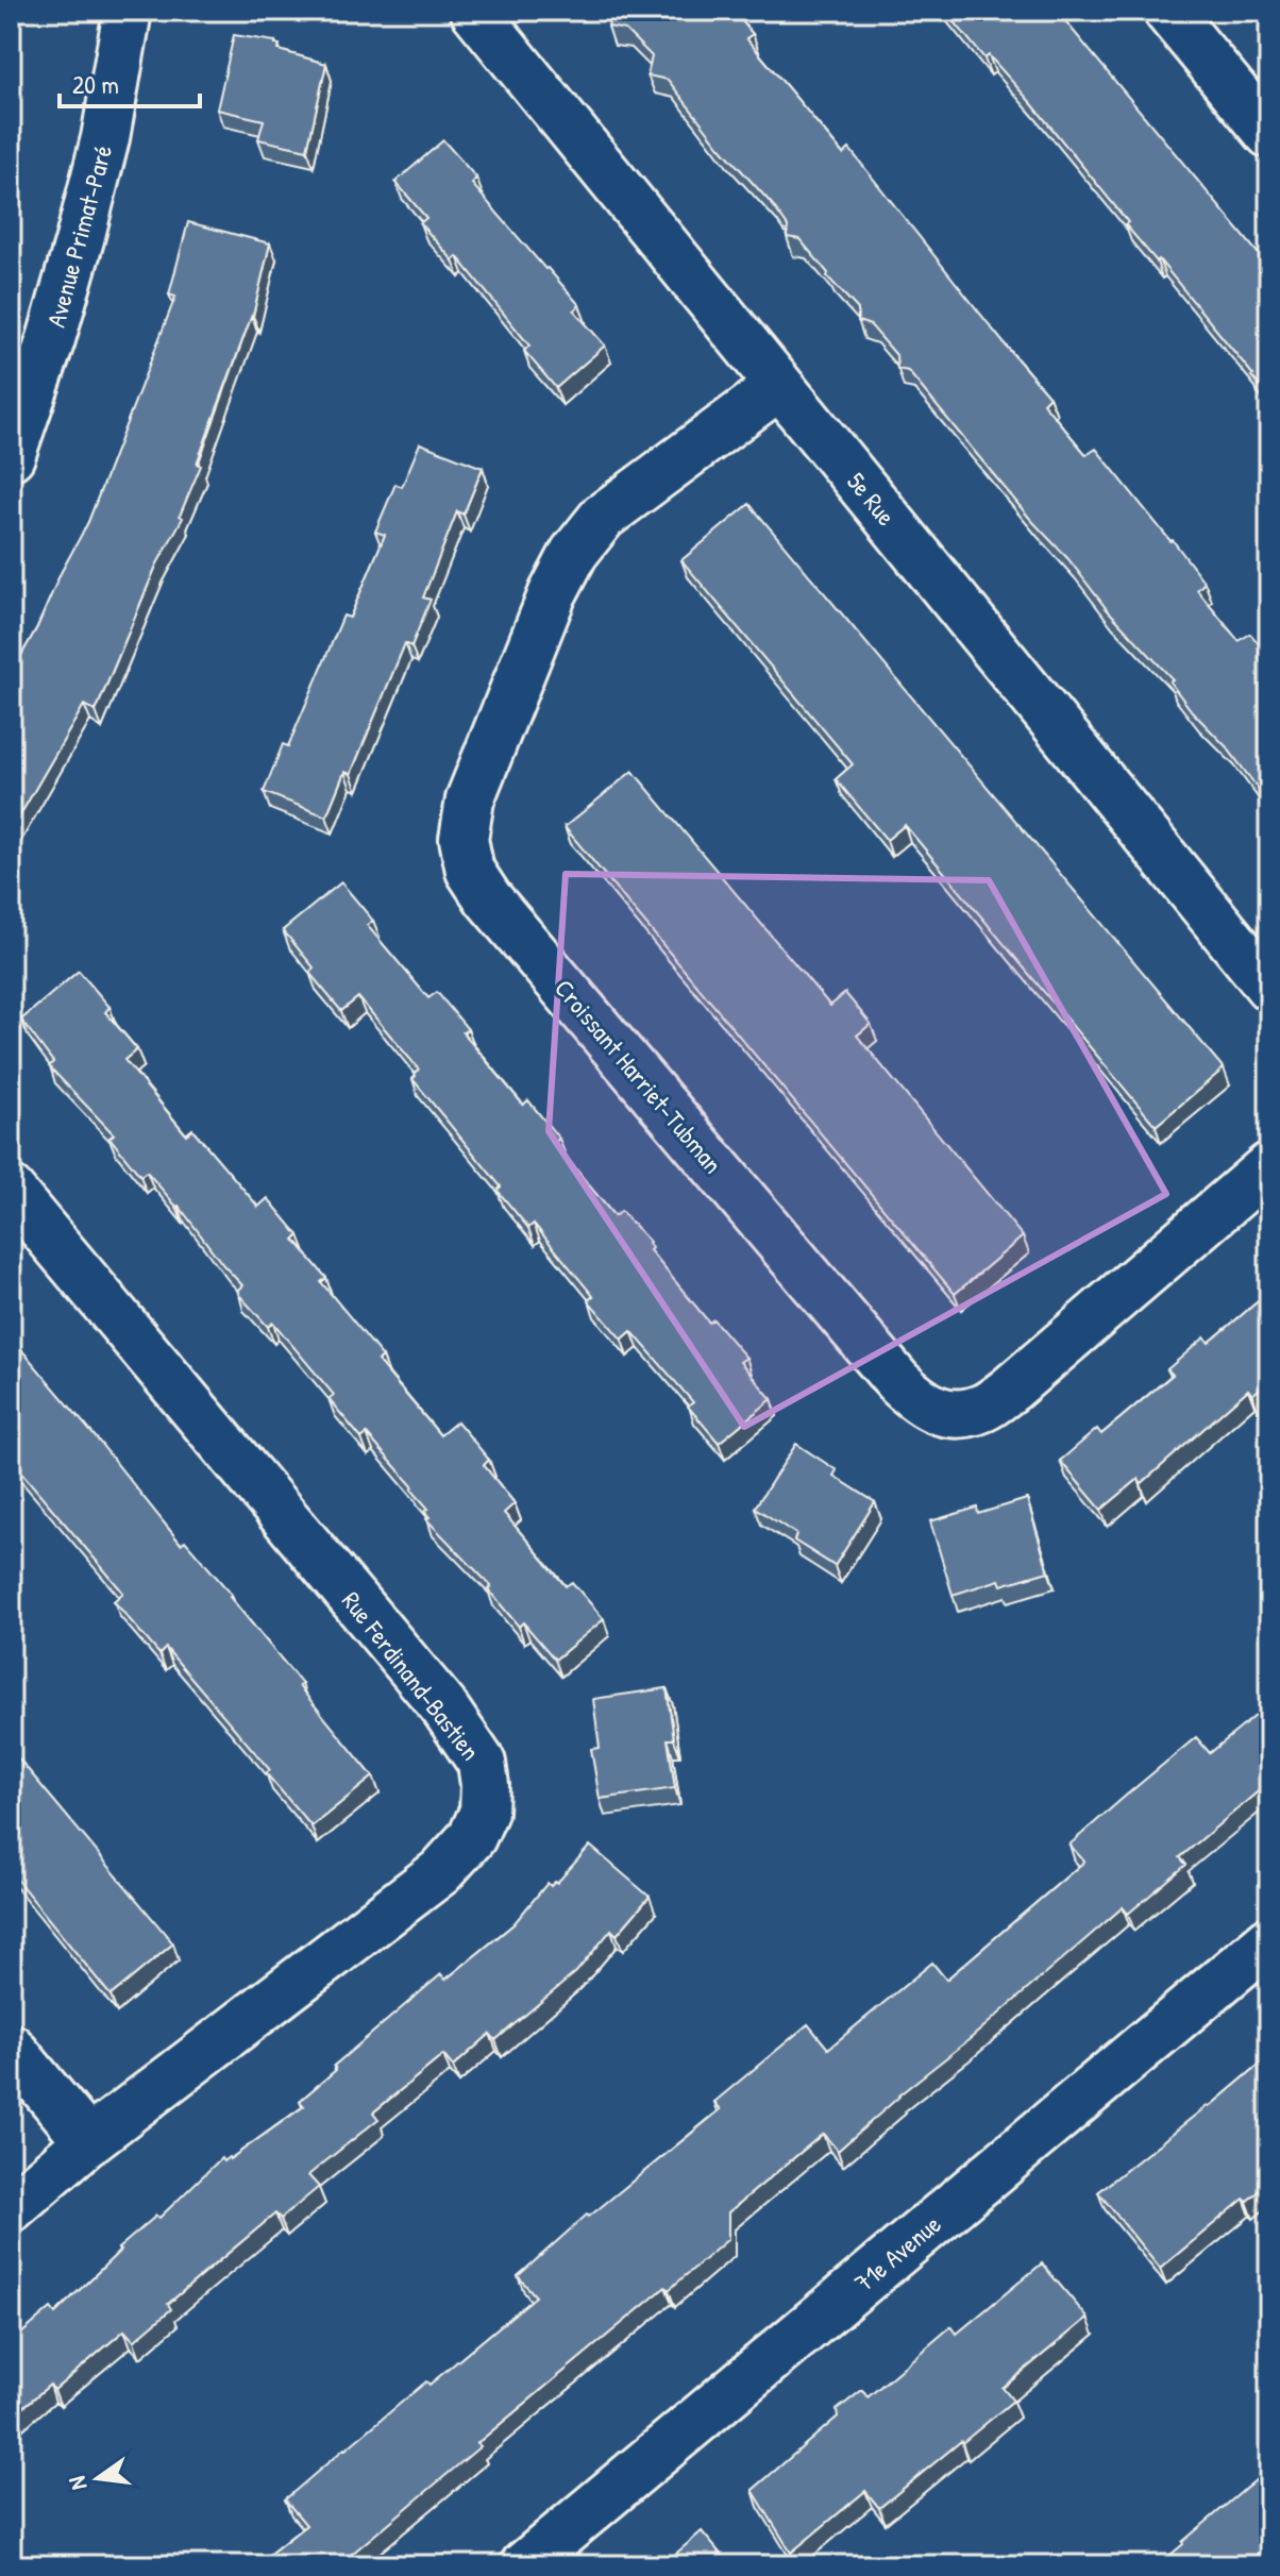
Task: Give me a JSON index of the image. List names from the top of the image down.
{
  "streets": {
    "street": [
      "Avenue Primat-Paré",
      "5e Rue",
      "Croissant Harriet-Tubman",
      "Rue Ferdinand-Bastien",
      "71e Avenue"
    ]
  },
  "crossings": [
    ["5e Rue", "Croissant Harriet-Tubman"]
  ],
  "scale_bar": "20 m",
  "north": "left"
}
